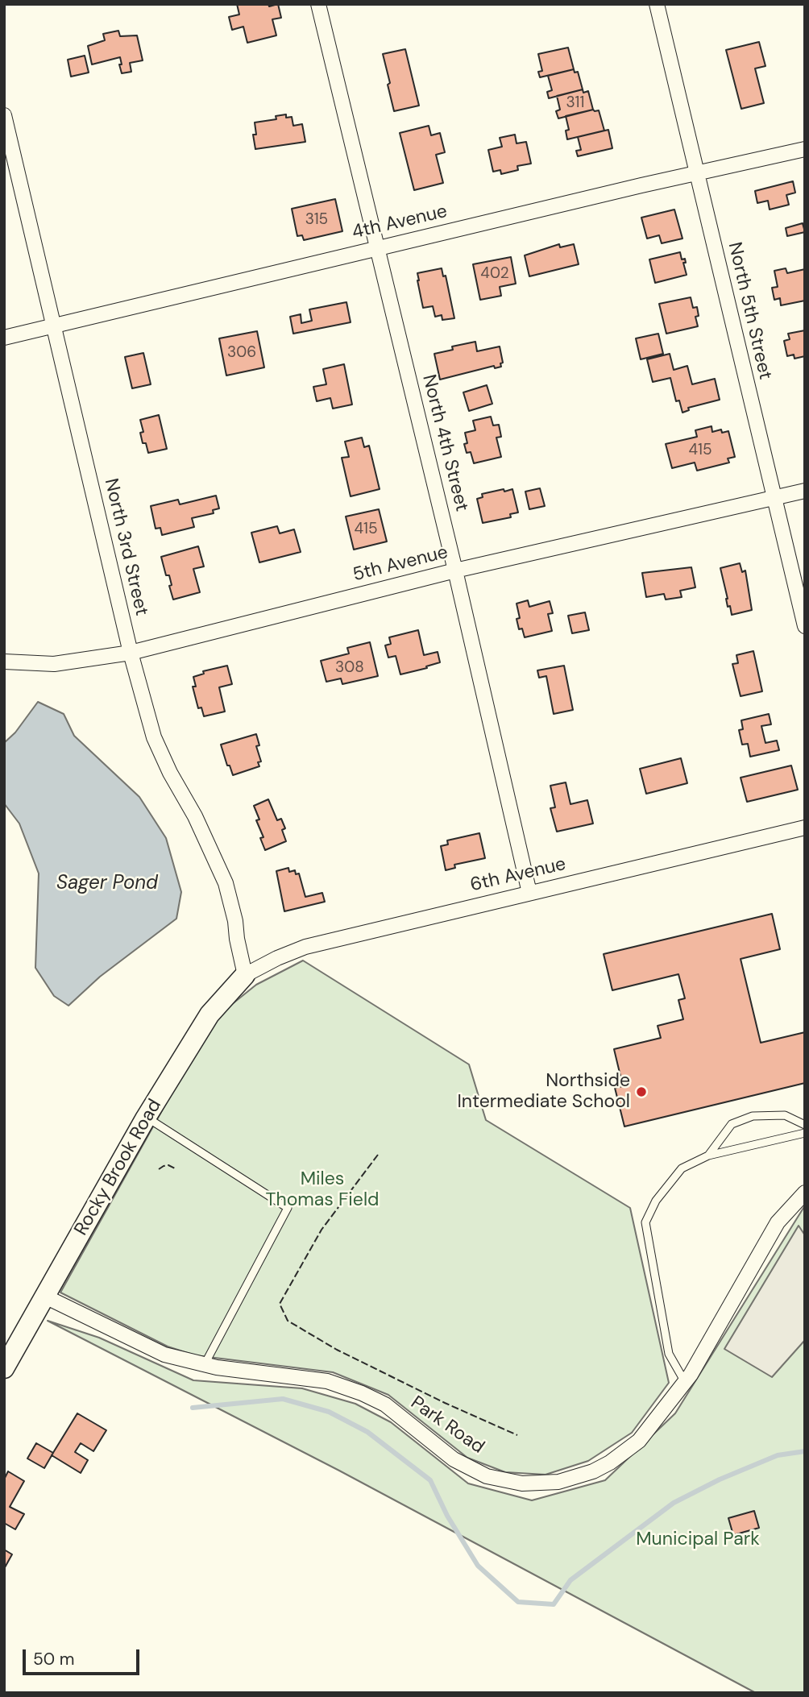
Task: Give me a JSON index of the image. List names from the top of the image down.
{
  "streets": {
    "street": [
      "4th Avenue",
      "North 5th Street",
      "North 4th Street",
      "North 3rd Street",
      "5th Avenue",
      "6th Avenue",
      "Rocky Brook Road",
      "Park Road"
    ]
  },
  "crossings": [
    ["4th Avenue", "North 5th Street"],
    ["4th Avenue", "North 4th Street"],
    ["4th Avenue", "North 3rd Street"],
    ["North 5th Street", "5th Avenue"],
    ["North 4th Street", "5th Avenue"],
    ["North 4th Street", "6th Avenue"],
    ["North 3rd Street", "5th Avenue"],
    ["North 3rd Street", "6th Avenue"],
    ["North 3rd Street", "Rocky Brook Road"],
    ["6th Avenue", "Rocky Brook Road"],
    ["Rocky Brook Road", "Park Road"]
  ],
  "water": ["Sager Pond"],
  "parks": ["Miles Thomas Field", "Municipal Park"],
  "places": ["Northside Intermediate School"],
  "house_numbers": [
    "311",
    "315",
    "402",
    "306",
    "415",
    "415",
    "308"
  ],
  "scale_bar": "50 m"
}
